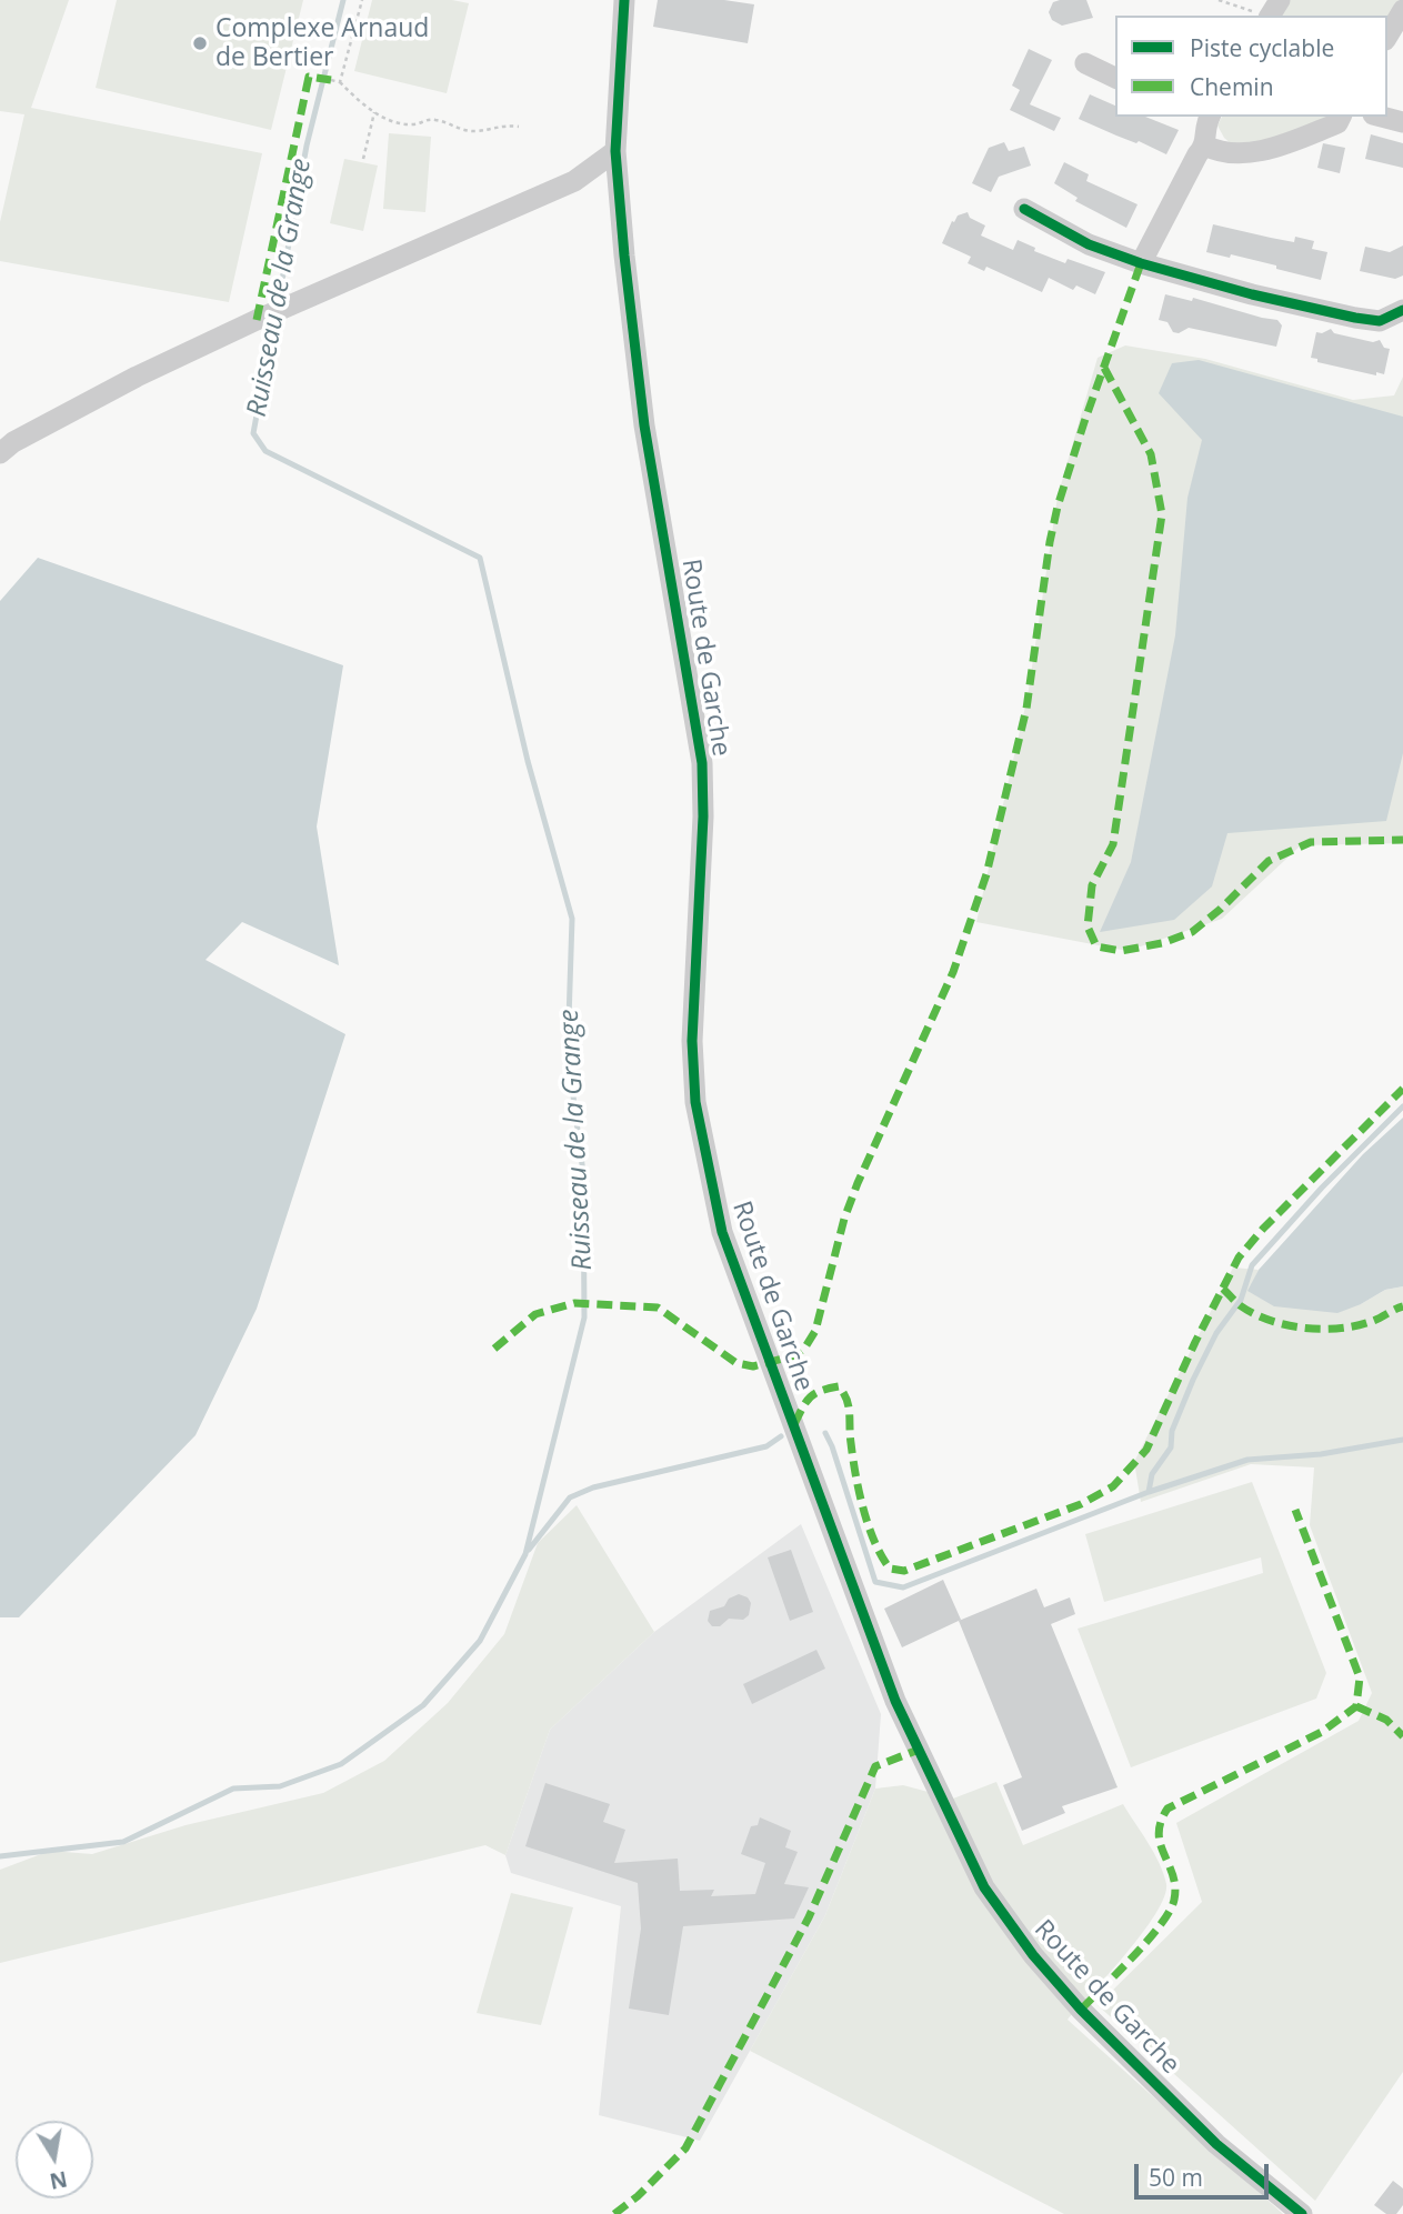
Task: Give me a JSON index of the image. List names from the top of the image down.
{
  "streets": {
    "street": ["Route de Garche"]
  },
  "water": ["Ruisseau de la Grange"],
  "places": ["Complexe Arnaud de Bertier"],
  "legend": ["Piste cyclable", "Chemin"],
  "scale_bar": "50 m",
  "north": "bottom"
}
